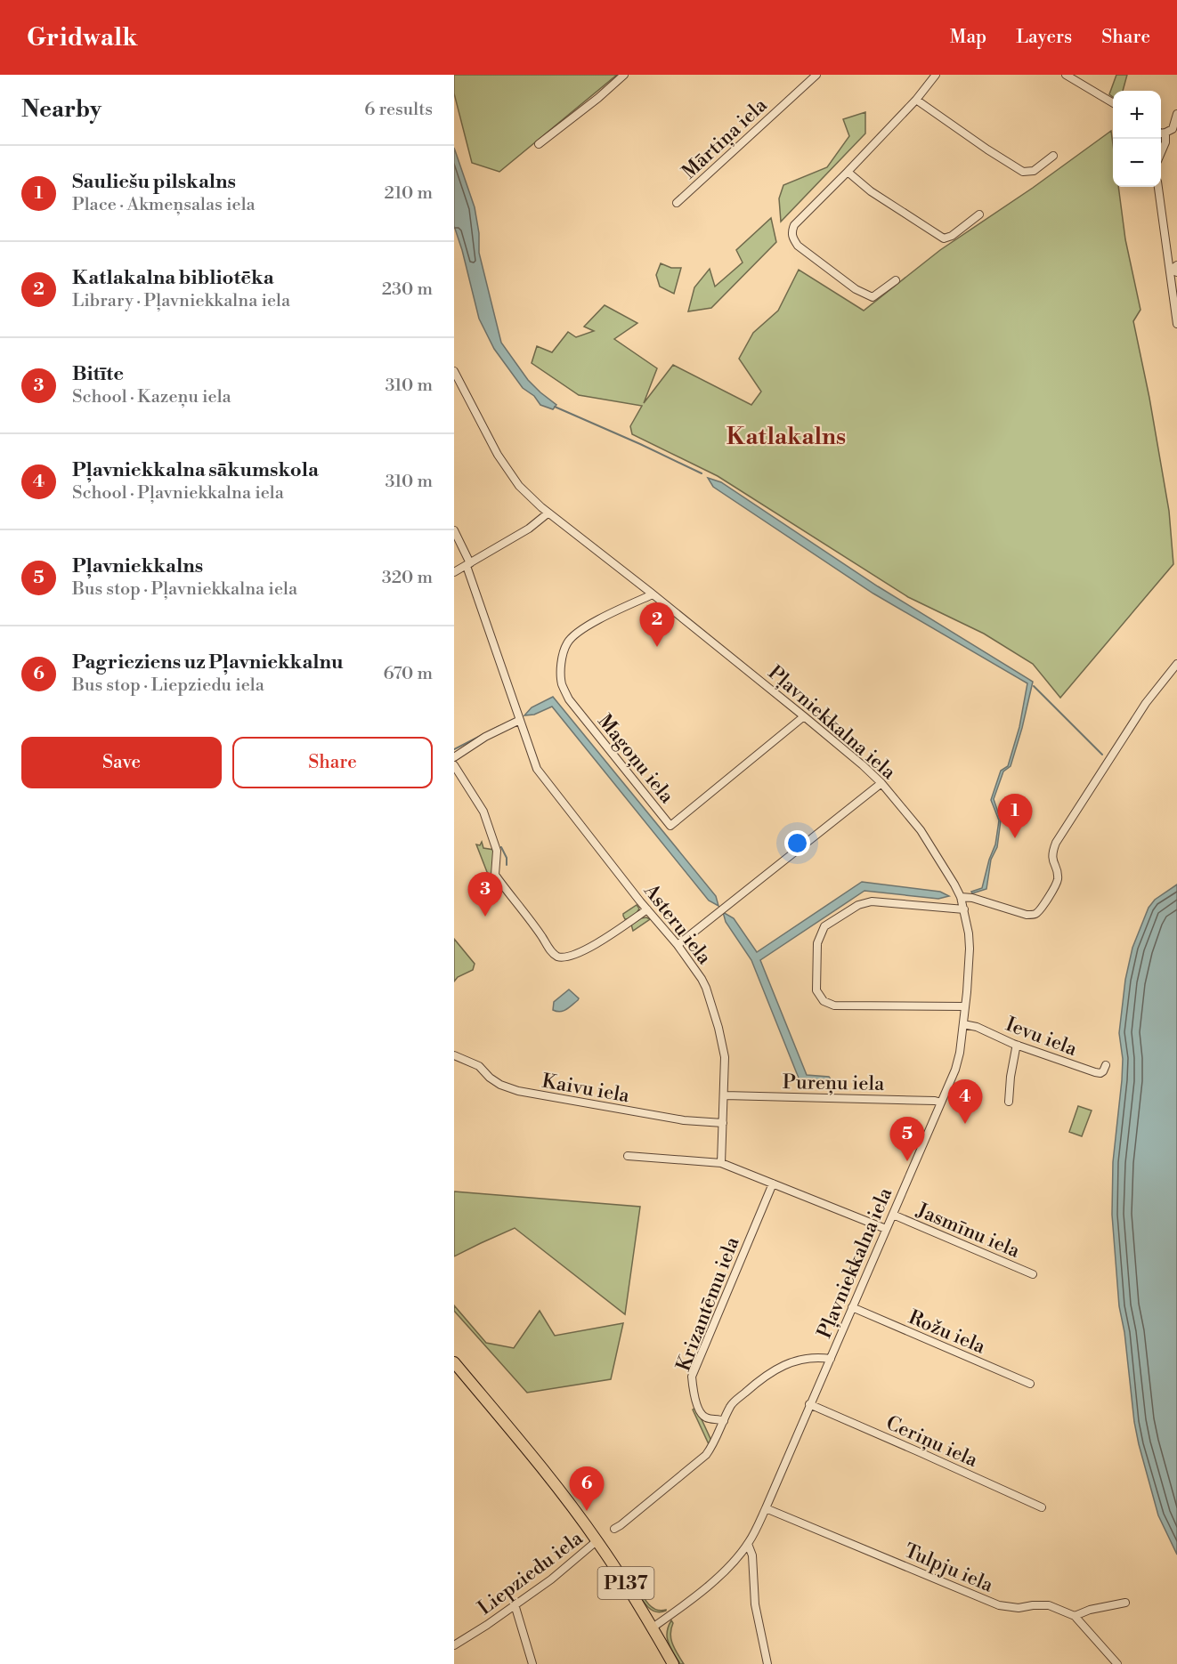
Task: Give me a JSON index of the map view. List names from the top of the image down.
{
  "streets": {
    "main road": ["P137"],
    "street": [
      "Mārtiņa iela",
      "Pļavniekkalna iela",
      "Magoņu iela",
      "Asteru iela",
      "Ievu iela",
      "Pureņu iela",
      "Kaivu iela",
      "Jasmīnu iela",
      "Krizantēmu iela",
      "Rožu iela",
      "Ceriņu iela",
      "Tulpju iela",
      "Liepziedu iela"
    ]
  },
  "crossings": [
    ["Pļavniekkalna iela", "Magoņu iela"],
    ["Pļavniekkalna iela", "Ievu iela"],
    ["Pļavniekkalna iela", "Pureņu iela"],
    ["Pļavniekkalna iela", "Jasmīnu iela"],
    ["Pļavniekkalna iela", "Rožu iela"],
    ["Pļavniekkalna iela", "Ceriņu iela"],
    ["Pļavniekkalna iela", "Tulpju iela"],
    ["Pļavniekkalna iela", "P137"],
    ["Asteru iela", "Pureņu iela"],
    ["Asteru iela", "Kaivu iela"],
    ["Liepziedu iela", "P137"]
  ],
  "districts": ["Katlakalns"],
  "page": {
    "header": "Gridwalk",
    "nav": ["Map", "Layers", "Share"],
    "heading": ["Nearby", "6 results"],
    "map_buttons": ["+", "−"],
    "list": [
      {
        "mark": "1",
        "name": "Sauliešu pilskalns",
        "note": "Place · Akmeņsalas iela",
        "value": "210 m"
      },
      {
        "mark": "2",
        "name": "Katlakalna bibliotēka",
        "note": "Library · Pļavniekkalna iela",
        "value": "230 m"
      },
      {
        "mark": "3",
        "name": "Bitīte",
        "note": "School · Kazeņu iela",
        "value": "310 m"
      },
      {
        "mark": "4",
        "name": "Pļavniekkalna sākumskola",
        "note": "School · Pļavniekkalna iela",
        "value": "310 m"
      },
      {
        "mark": "5",
        "name": "Pļavniekkalns",
        "note": "Bus stop · Pļavniekkalna iela",
        "value": "320 m"
      },
      {
        "mark": "6",
        "name": "Pagrieziens uz Pļavniekkalnu",
        "note": "Bus stop · Liepziedu iela",
        "value": "670 m"
      }
    ],
    "pins": [
      "2",
      "1",
      "3",
      "4",
      "5",
      "6"
    ],
    "buttons": ["Save", "Share"]
  }
}
